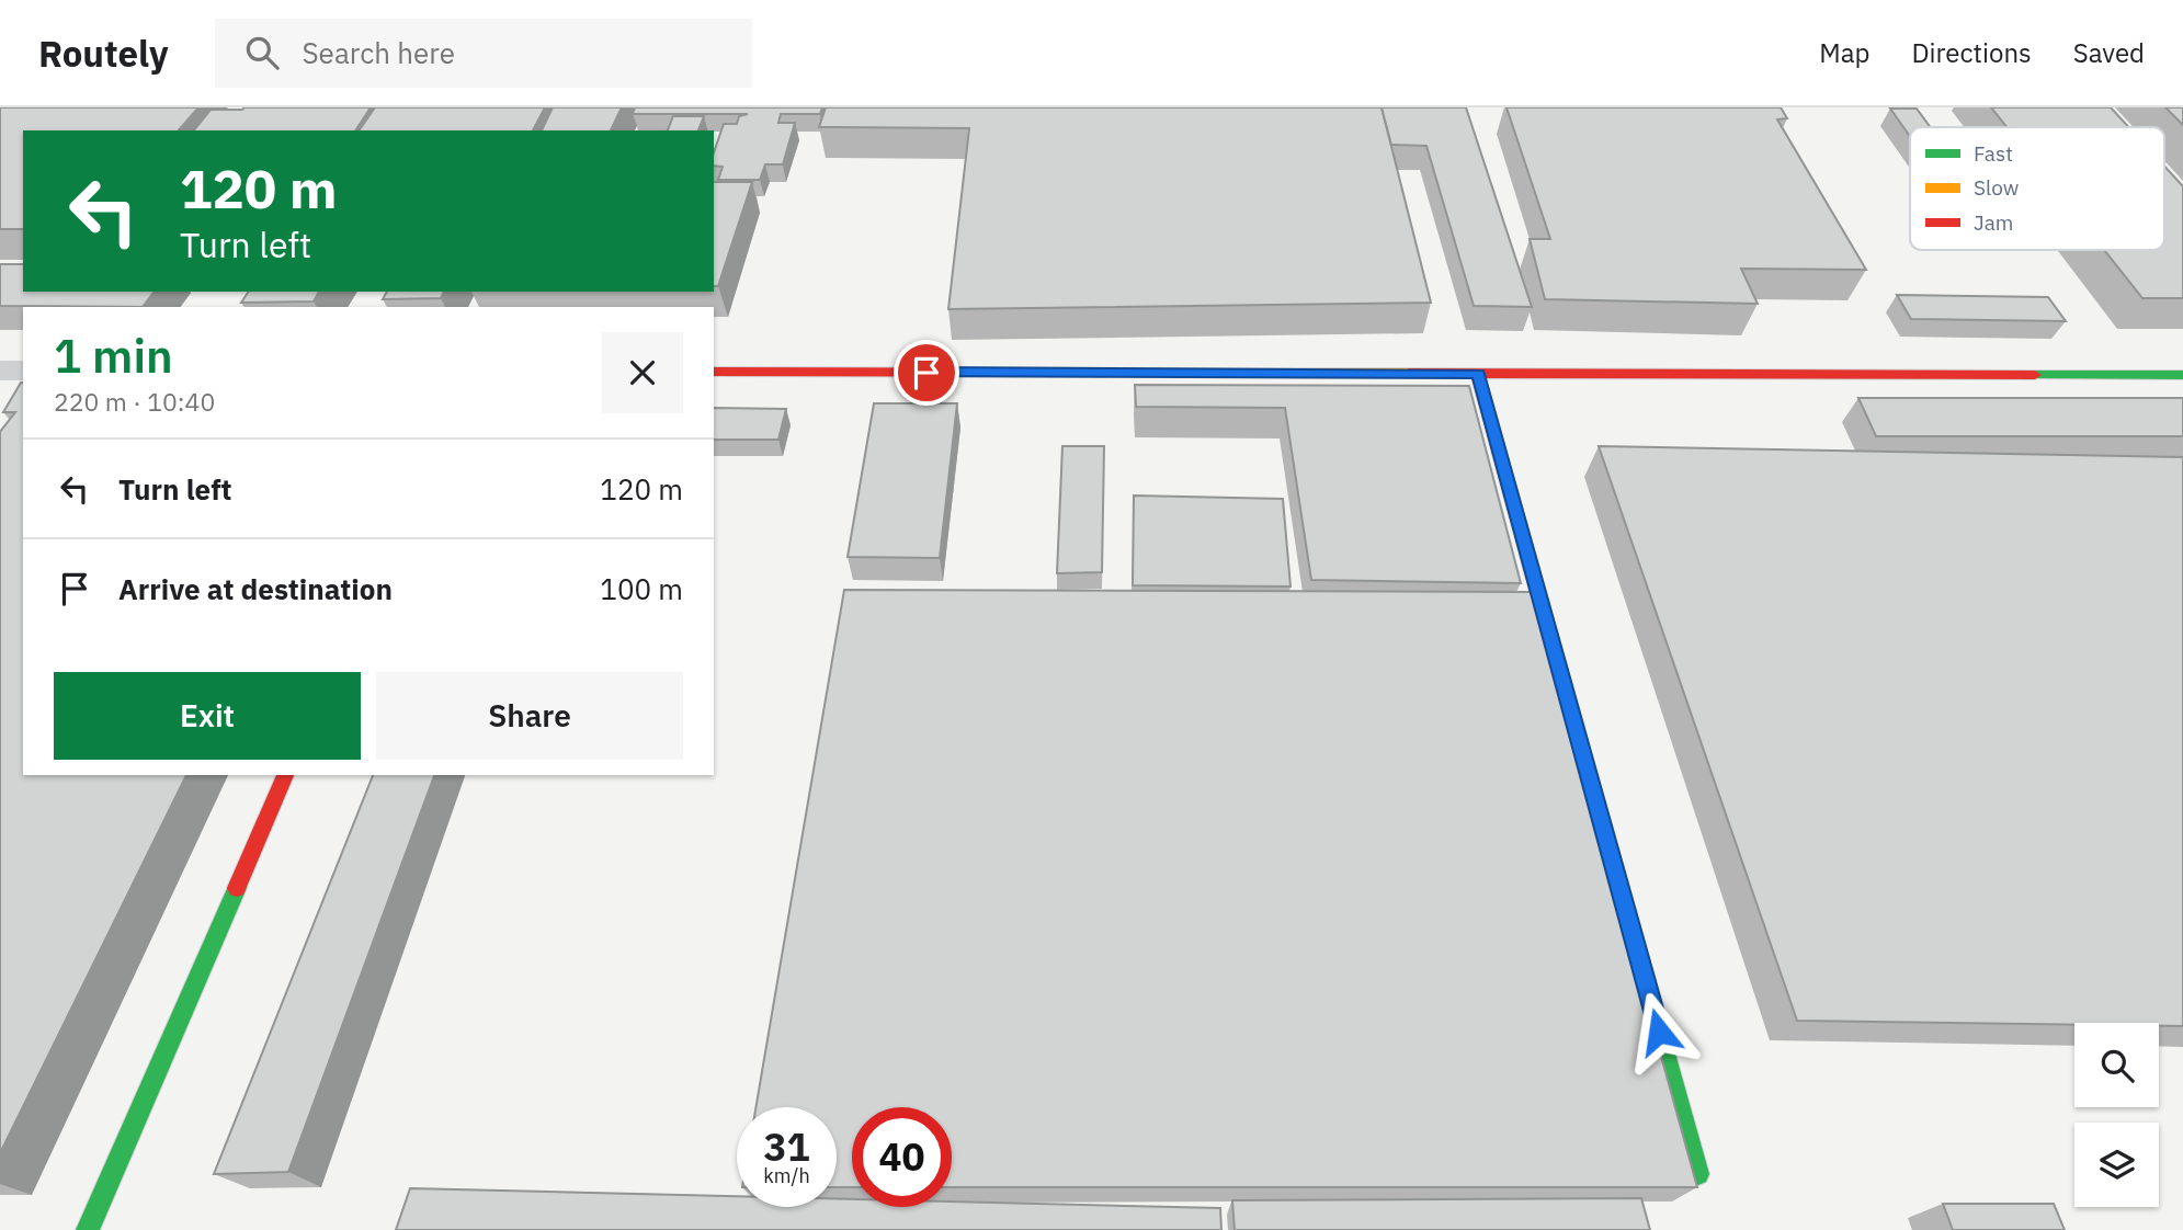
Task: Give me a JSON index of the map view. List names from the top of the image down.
{
  "legend": ["Fast", "Slow", "Jam"],
  "page": {
    "header": "Routely",
    "search": "Search here",
    "nav": ["Map", "Directions", "Saved"],
    "turn": ["120 m", "Turn left"],
    "heading": ["1 min", "220 m · 10:40"],
    "list": [
      {
        "name": "Turn left",
        "value": "120 m"
      },
      {
        "name": "Arrive at destination",
        "value": "100 m"
      }
    ],
    "buttons": ["Exit", "Share"],
    "speed": "31 km/h",
    "limit": "40"
  }
}
